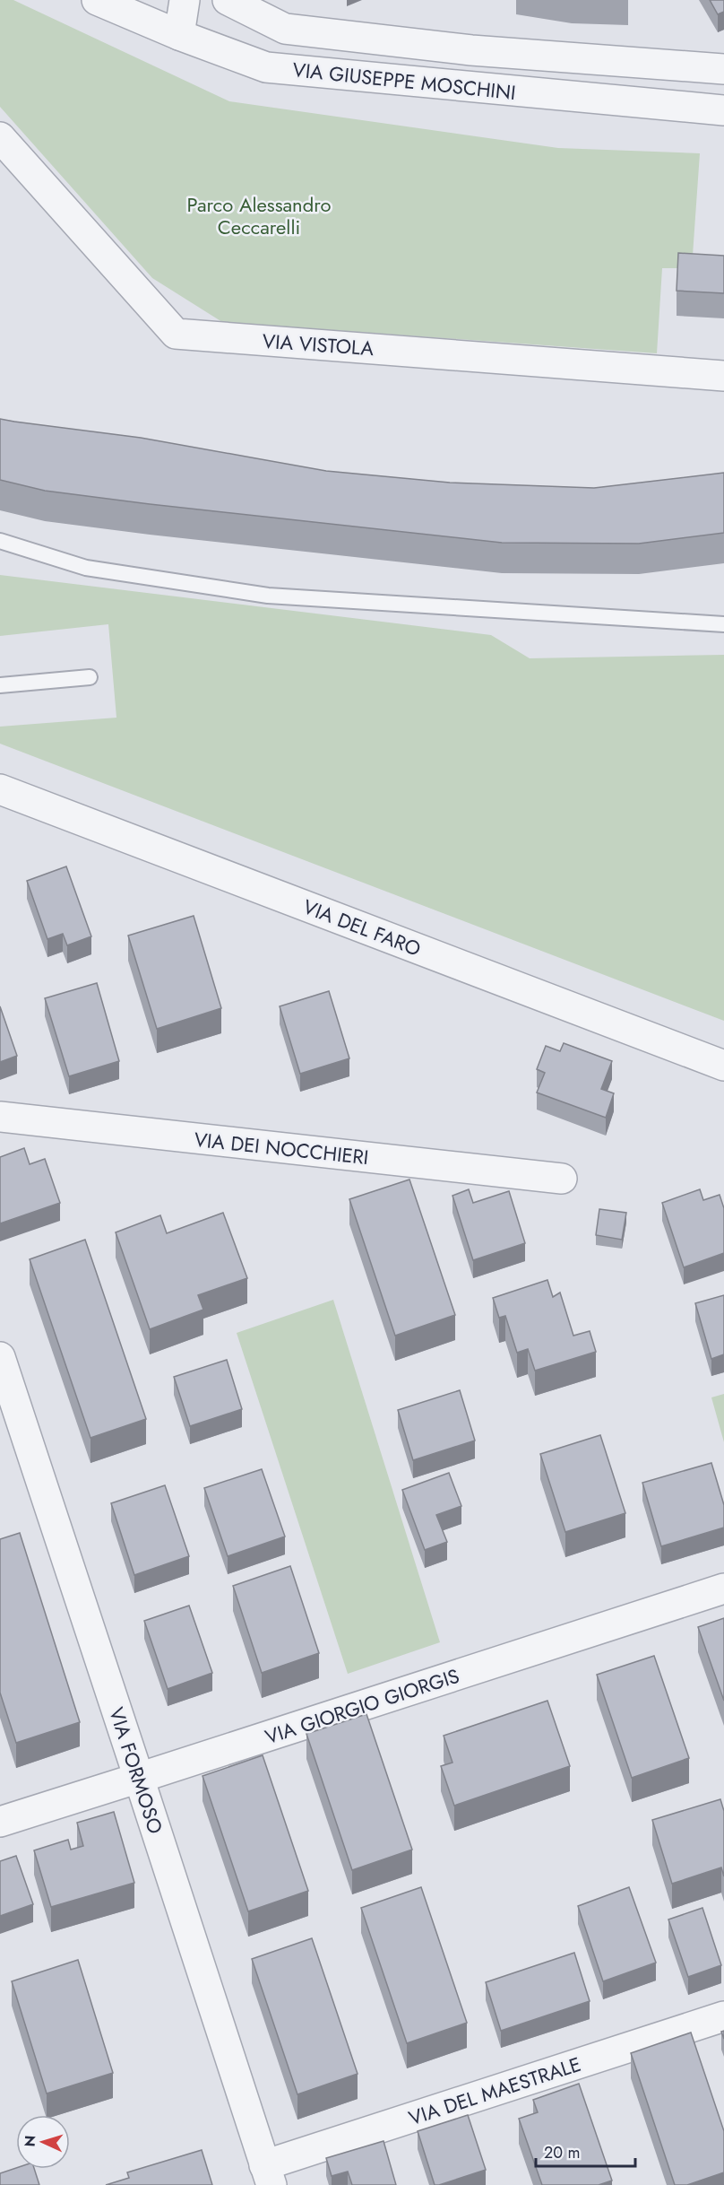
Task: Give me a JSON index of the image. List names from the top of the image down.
{
  "streets": {
    "street": [
      "VIA GIUSEPPE MOSCHINI",
      "VIA VISTOLA",
      "VIA DEL FARO",
      "VIA DEI NOCCHIERI",
      "VIA GIORGIO GIORGIS",
      "VIA FORMOSO",
      "VIA DEL MAESTRALE"
    ]
  },
  "crossings": [
    ["VIA GIORGIO GIORGIS", "VIA FORMOSO"],
    ["VIA FORMOSO", "VIA DEL MAESTRALE"]
  ],
  "parks": ["Parco Alessandro Ceccarelli"],
  "scale_bar": "20 m",
  "north": "left"
}
